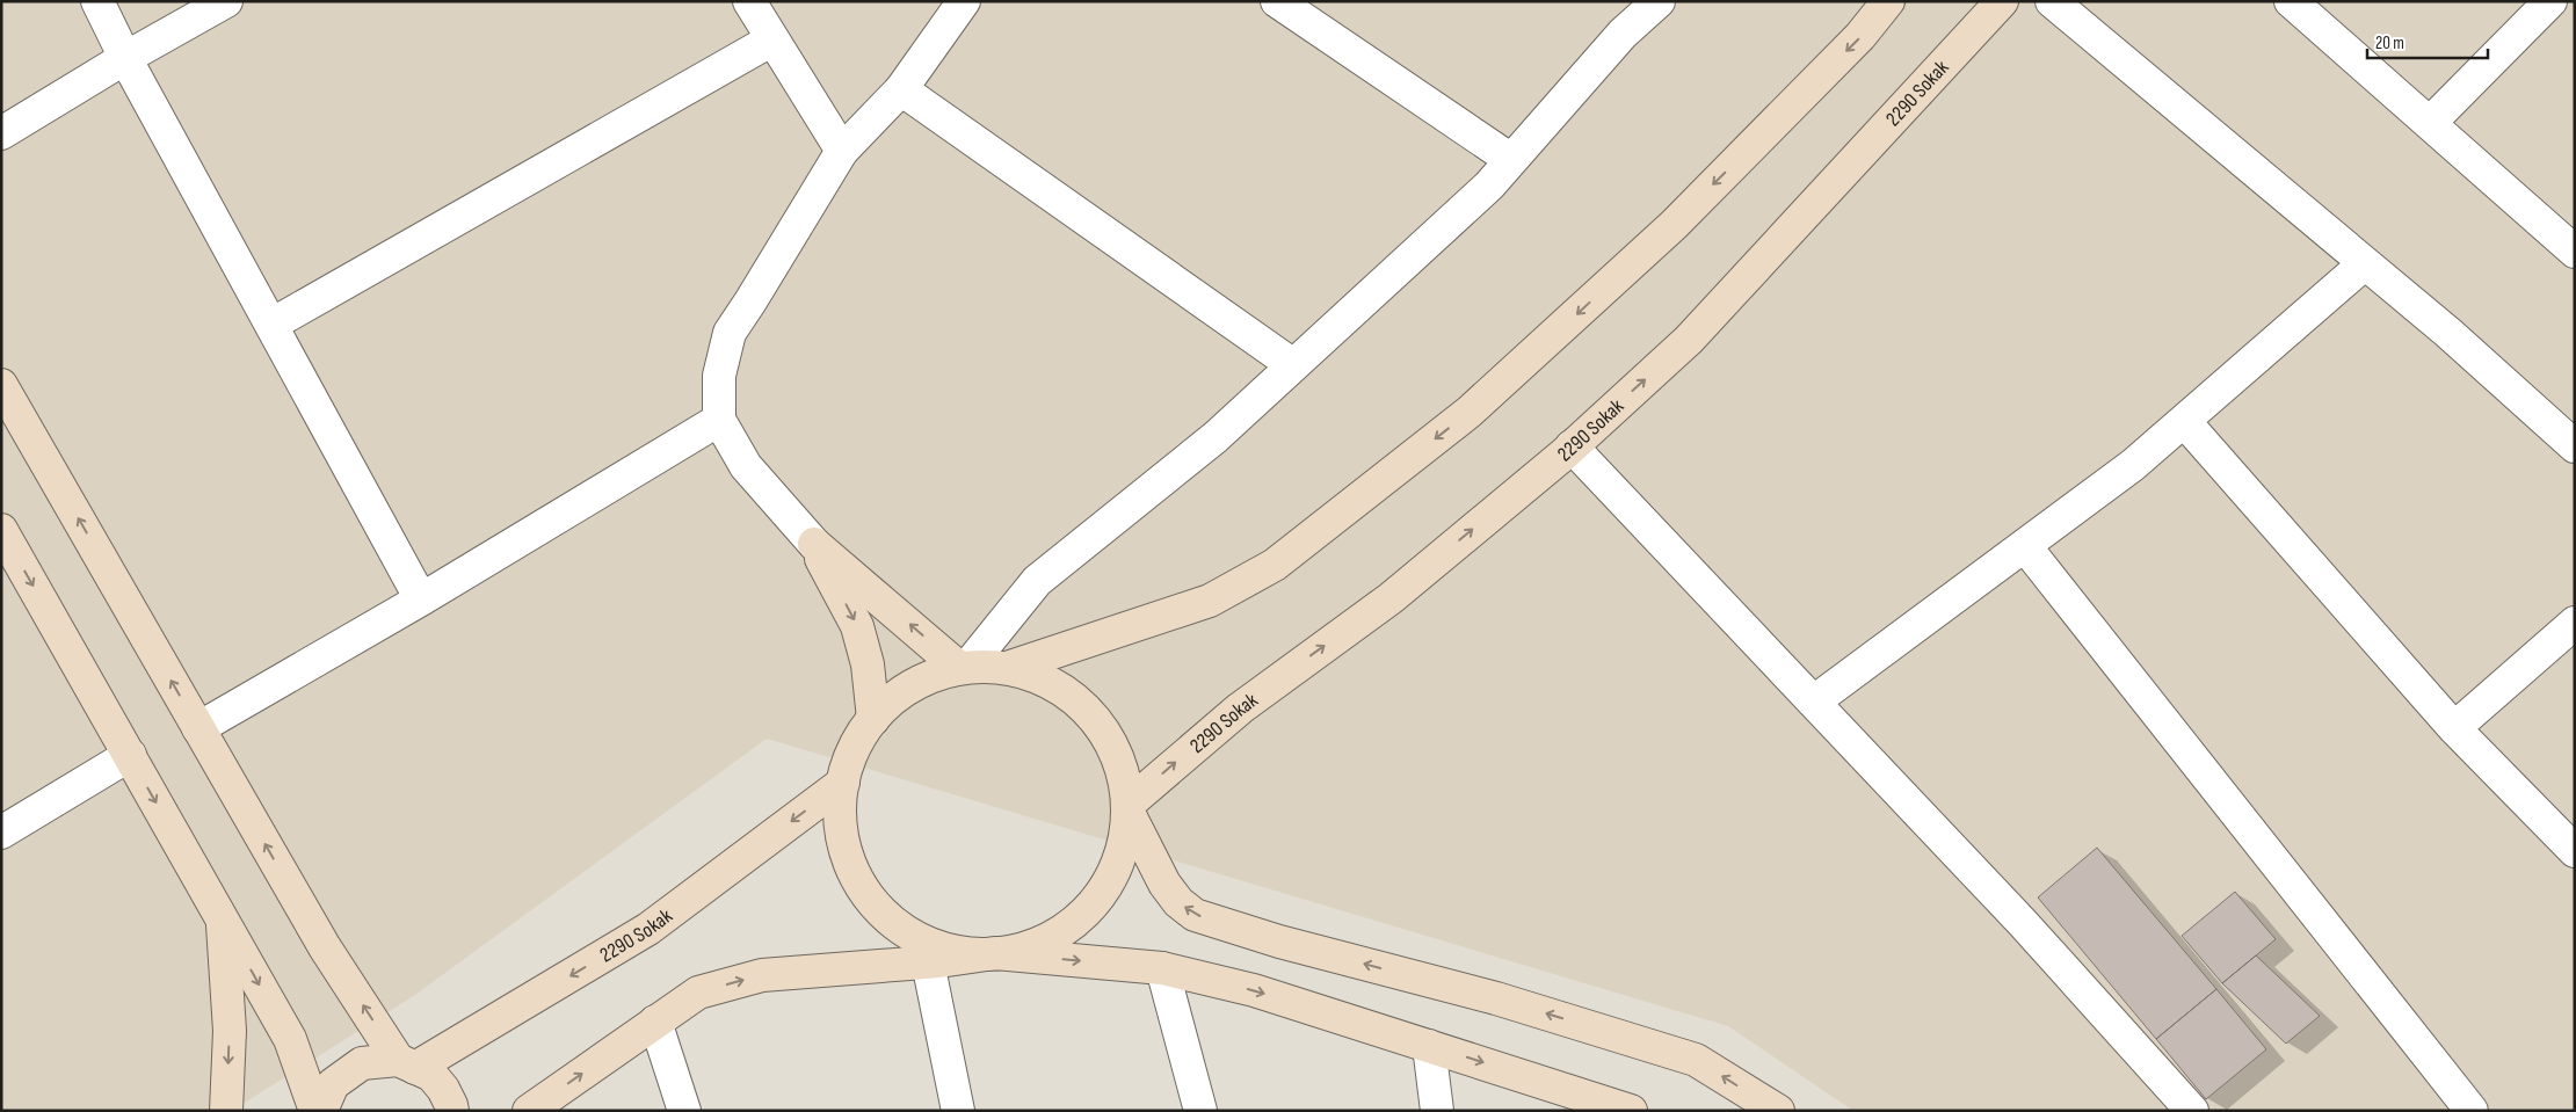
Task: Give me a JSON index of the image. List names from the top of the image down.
{
  "streets": {
    "main road": ["2290 Sokak"]
  },
  "scale_bar": "20 m"
}
